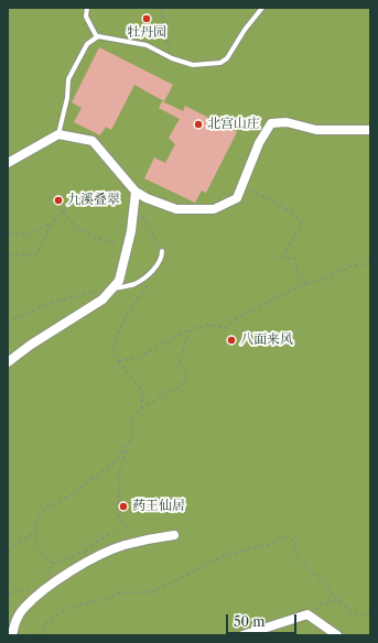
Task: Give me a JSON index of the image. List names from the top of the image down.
{
  "places": [
    "牡丹园",
    "北宫山庄",
    "九溪叠翠",
    "八面来风",
    "药王仙居"
  ],
  "scale_bar": "50 m"
}
